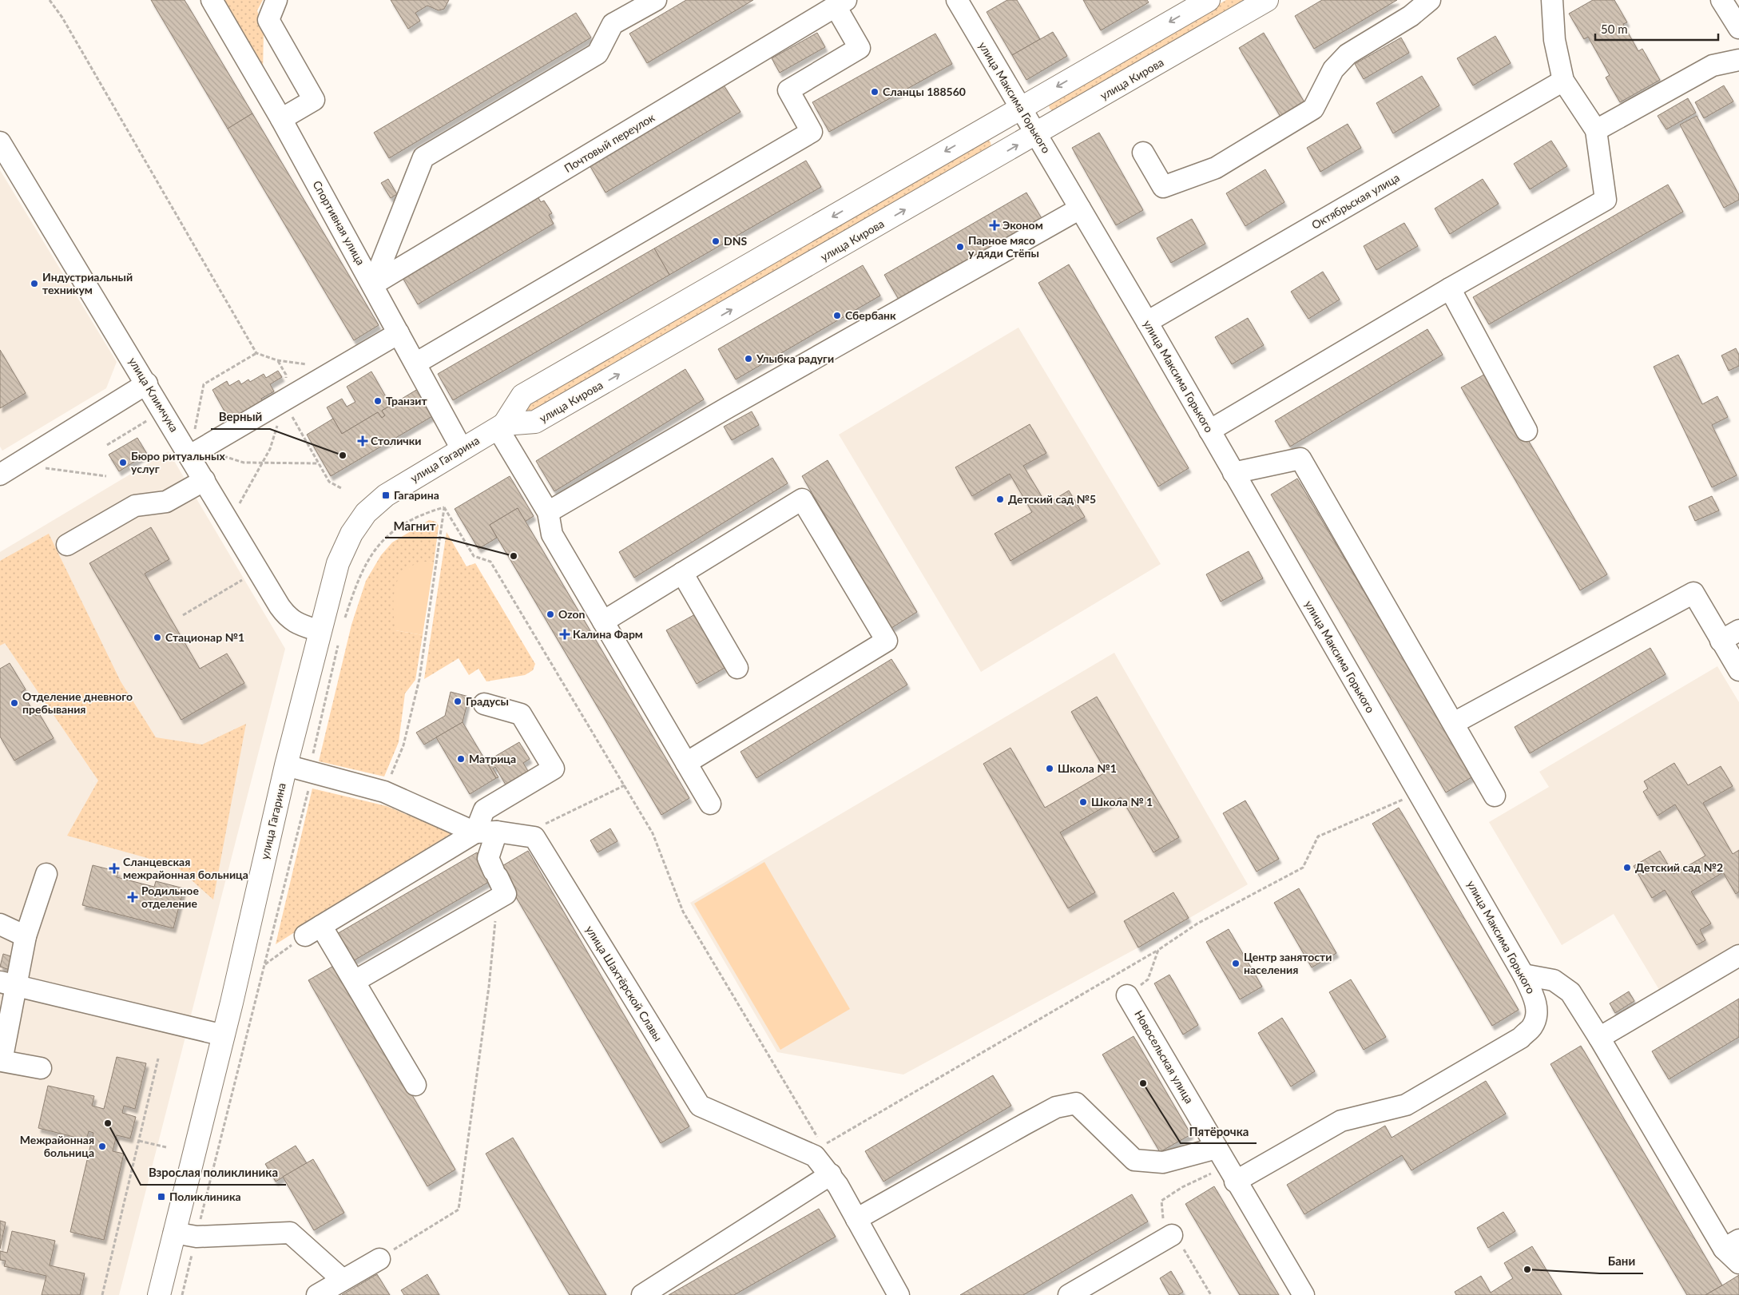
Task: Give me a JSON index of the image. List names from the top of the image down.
{
  "streets": {
    "main road": ["улица Кирова", "улица Гагарина"],
    "street": [
      "улица Максима Горького",
      "Почтовый переулок",
      "Октябрьская улица",
      "Спортивная улица",
      "улица Климчука",
      "улица Шахтёрской Славы",
      "Новосельская улица"
    ]
  },
  "crossings": [
    ["улица Кирова", "улица Максима Горького"],
    ["улица Кирова", "улица Гагарина"],
    ["улица Максима Горького", "Октябрьская улица"],
    ["улица Максима Горького", "Новосельская улица"],
    ["Почтовый переулок", "Спортивная улица"],
    ["Спортивная улица", "улица Гагарина"],
    ["улица Климчука", "улица Гагарина"]
  ],
  "places": {
    "other": [
      "Сланцы 188560",
      "DNS",
      "Парное мясо у дяди Стёпы",
      "Индустриальный техникум",
      "Сбербанк",
      "Улыбка радуги",
      "Транзит",
      "Верный",
      "Бюро ритуальных услуг",
      "Детский сад №5",
      "Магнит",
      "Ozon",
      "Стационар №1",
      "Градусы",
      "Отделение дневного пребывания",
      "Матрица",
      "Школа №1",
      "Школа № 1",
      "Детский сад №2",
      "Центр занятости населения",
      "Пятёрочка",
      "Взрослая поликлиника",
      "Межрайонная больница",
      "Бани"
    ],
    "health": [
      "Эконом",
      "Столички",
      "Калина Фарм",
      "Сланцевская межрайонная больница",
      "Родильное отделение"
    ],
    "transit": ["Гагарина", "Поликлиника"]
  },
  "scale_bar": "50 m"
}
